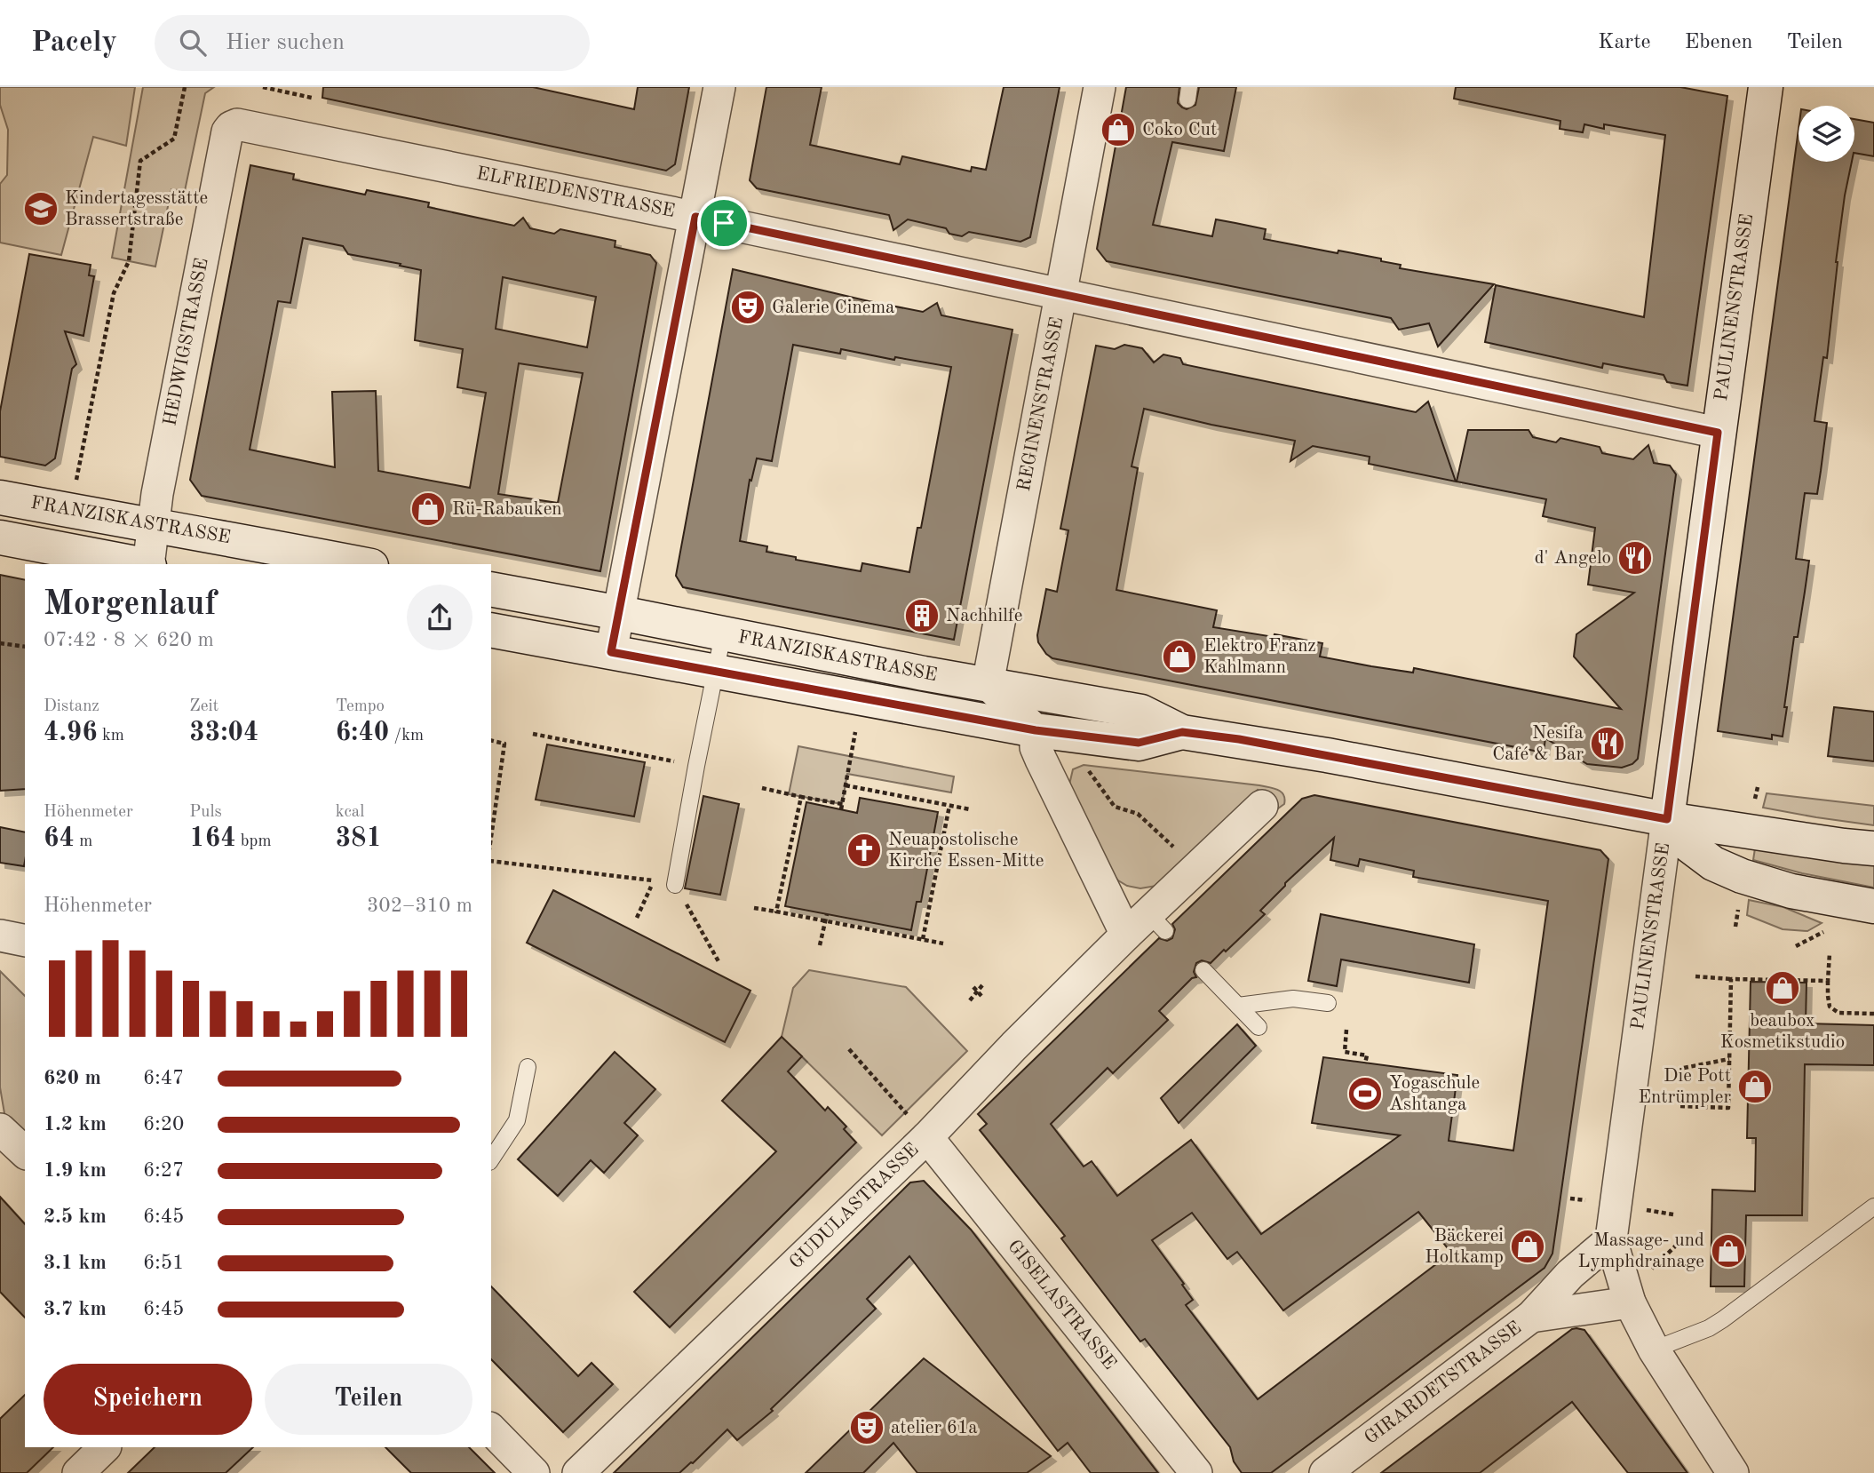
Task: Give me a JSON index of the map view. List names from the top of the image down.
{
  "streets": {
    "main road": ["PAULINENSTRASSE", "FRANZISKASTRASSE"],
    "street": [
      "ELFRIEDENSTRASSE",
      "HEDWIGSTRASSE",
      "REGINENSTRASSE",
      "GUDULASTRASSE",
      "GISELASTRASSE",
      "GIRARDETSTRASSE"
    ]
  },
  "crossings": [
    ["ELFRIEDENSTRASSE", "PAULINENSTRASSE"],
    ["ELFRIEDENSTRASSE", "HEDWIGSTRASSE"],
    ["ELFRIEDENSTRASSE", "REGINENSTRASSE"],
    ["PAULINENSTRASSE", "FRANZISKASTRASSE"],
    ["PAULINENSTRASSE", "GIRARDETSTRASSE"],
    ["HEDWIGSTRASSE", "FRANZISKASTRASSE"],
    ["REGINENSTRASSE", "FRANZISKASTRASSE"],
    ["GUDULASTRASSE", "GISELASTRASSE"]
  ],
  "places": {
    "shop": [
      "Coko Cut",
      "Rü-Rabauken",
      "Elektro Franz Kahlmann",
      "beaubox Kosmetikstudio",
      "Die Pott Entrümpler",
      "Bäckerei Holtkamp",
      "Massage- und Lymphdrainage"
    ],
    "school or university": ["Kindertagesstätte Brassertstraße"],
    "theatre": ["Galerie Cinema", "atelier 61a"],
    "restaurant": ["d' Angelo", "Nesifa Café & Bar"],
    "building": ["Nachhilfe"],
    "church": ["Neuapostolische Kirche Essen-Mitte"],
    "sports": ["Yogaschule Ashtanga"]
  },
  "page": {
    "header": "Pacely",
    "search": "Hier suchen",
    "nav": ["Karte", "Ebenen", "Teilen"],
    "heading": ["Morgenlauf", "07:42 · 8 × 620 m"],
    "stats": [
      ["Distanz", "4.96 km"],
      ["Zeit", "33:04"],
      ["Tempo", "6:40 /km"],
      ["Höhenmeter", "64 m"],
      ["Puls", "164 bpm"],
      ["kcal", "381"]
    ],
    "chart": ["Höhenmeter", "302–310 m"],
    "list": [
      {
        "name": "620 m",
        "note": "6:47"
      },
      {
        "name": "1.2 km",
        "note": "6:20"
      },
      {
        "name": "1.9 km",
        "note": "6:27"
      },
      {
        "name": "2.5 km",
        "note": "6:45"
      },
      {
        "name": "3.1 km",
        "note": "6:51"
      },
      {
        "name": "3.7 km",
        "note": "6:45"
      }
    ],
    "buttons": ["Speichern", "Teilen"]
  }
}
